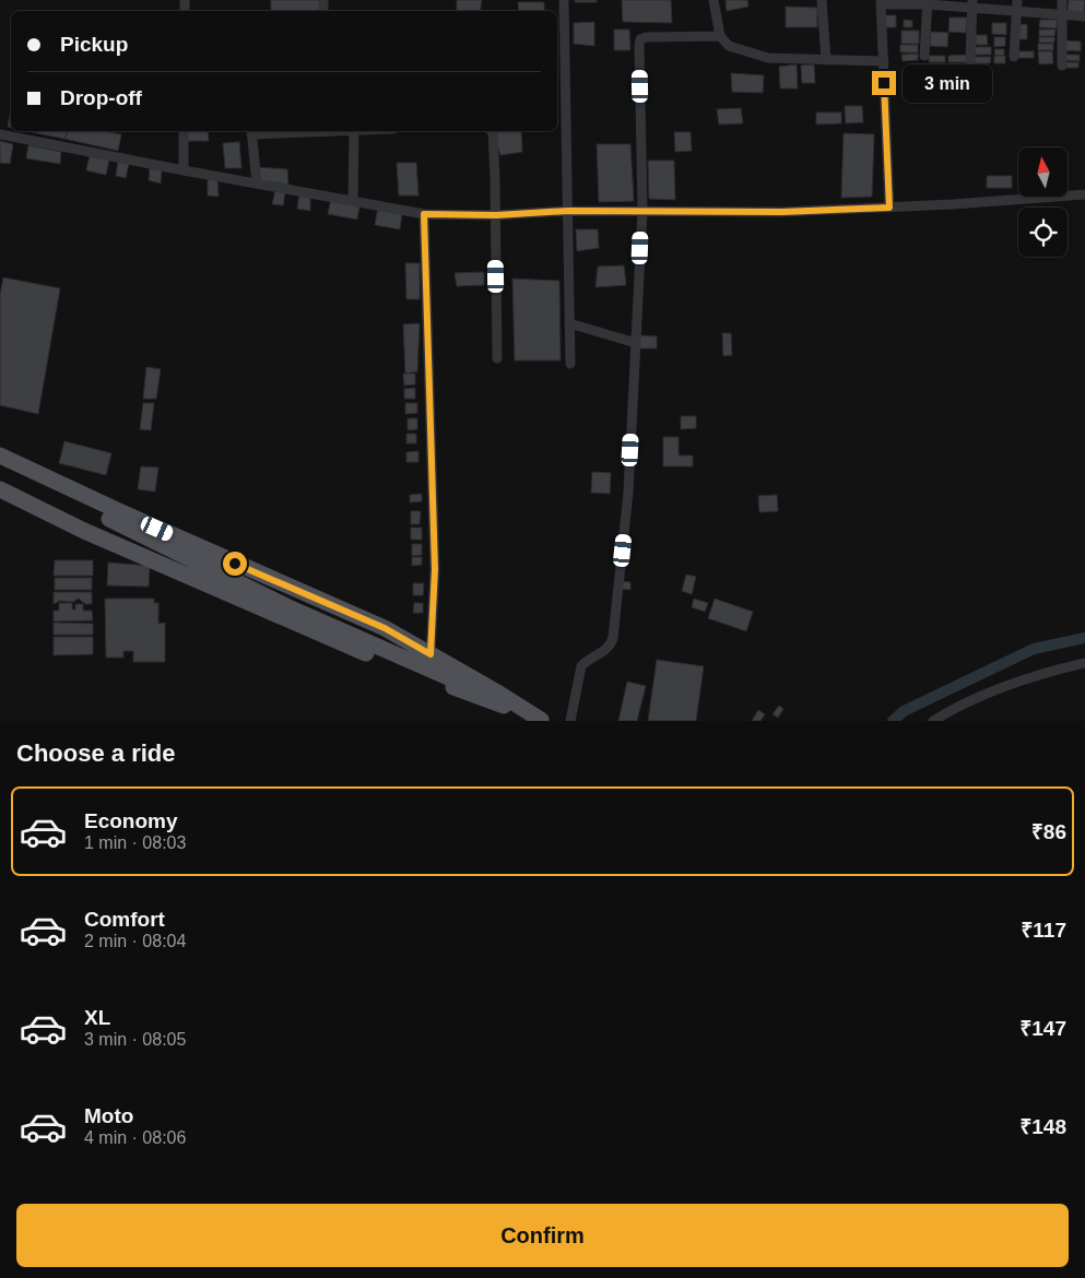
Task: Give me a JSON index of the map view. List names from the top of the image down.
{
  "north": "top",
  "page": {
    "banner": ["Pickup", "Drop-off"],
    "bubble": "3 min",
    "heading": "Choose a ride",
    "list": [
      {
        "name": "Economy",
        "note": "1 min · 08:03",
        "value": "₹86"
      },
      {
        "name": "Comfort",
        "note": "2 min · 08:04",
        "value": "₹117"
      },
      {
        "name": "XL",
        "note": "3 min · 08:05",
        "value": "₹147"
      },
      {
        "name": "Moto",
        "note": "4 min · 08:06",
        "value": "₹148"
      }
    ],
    "buttons": "Confirm"
  }
}
